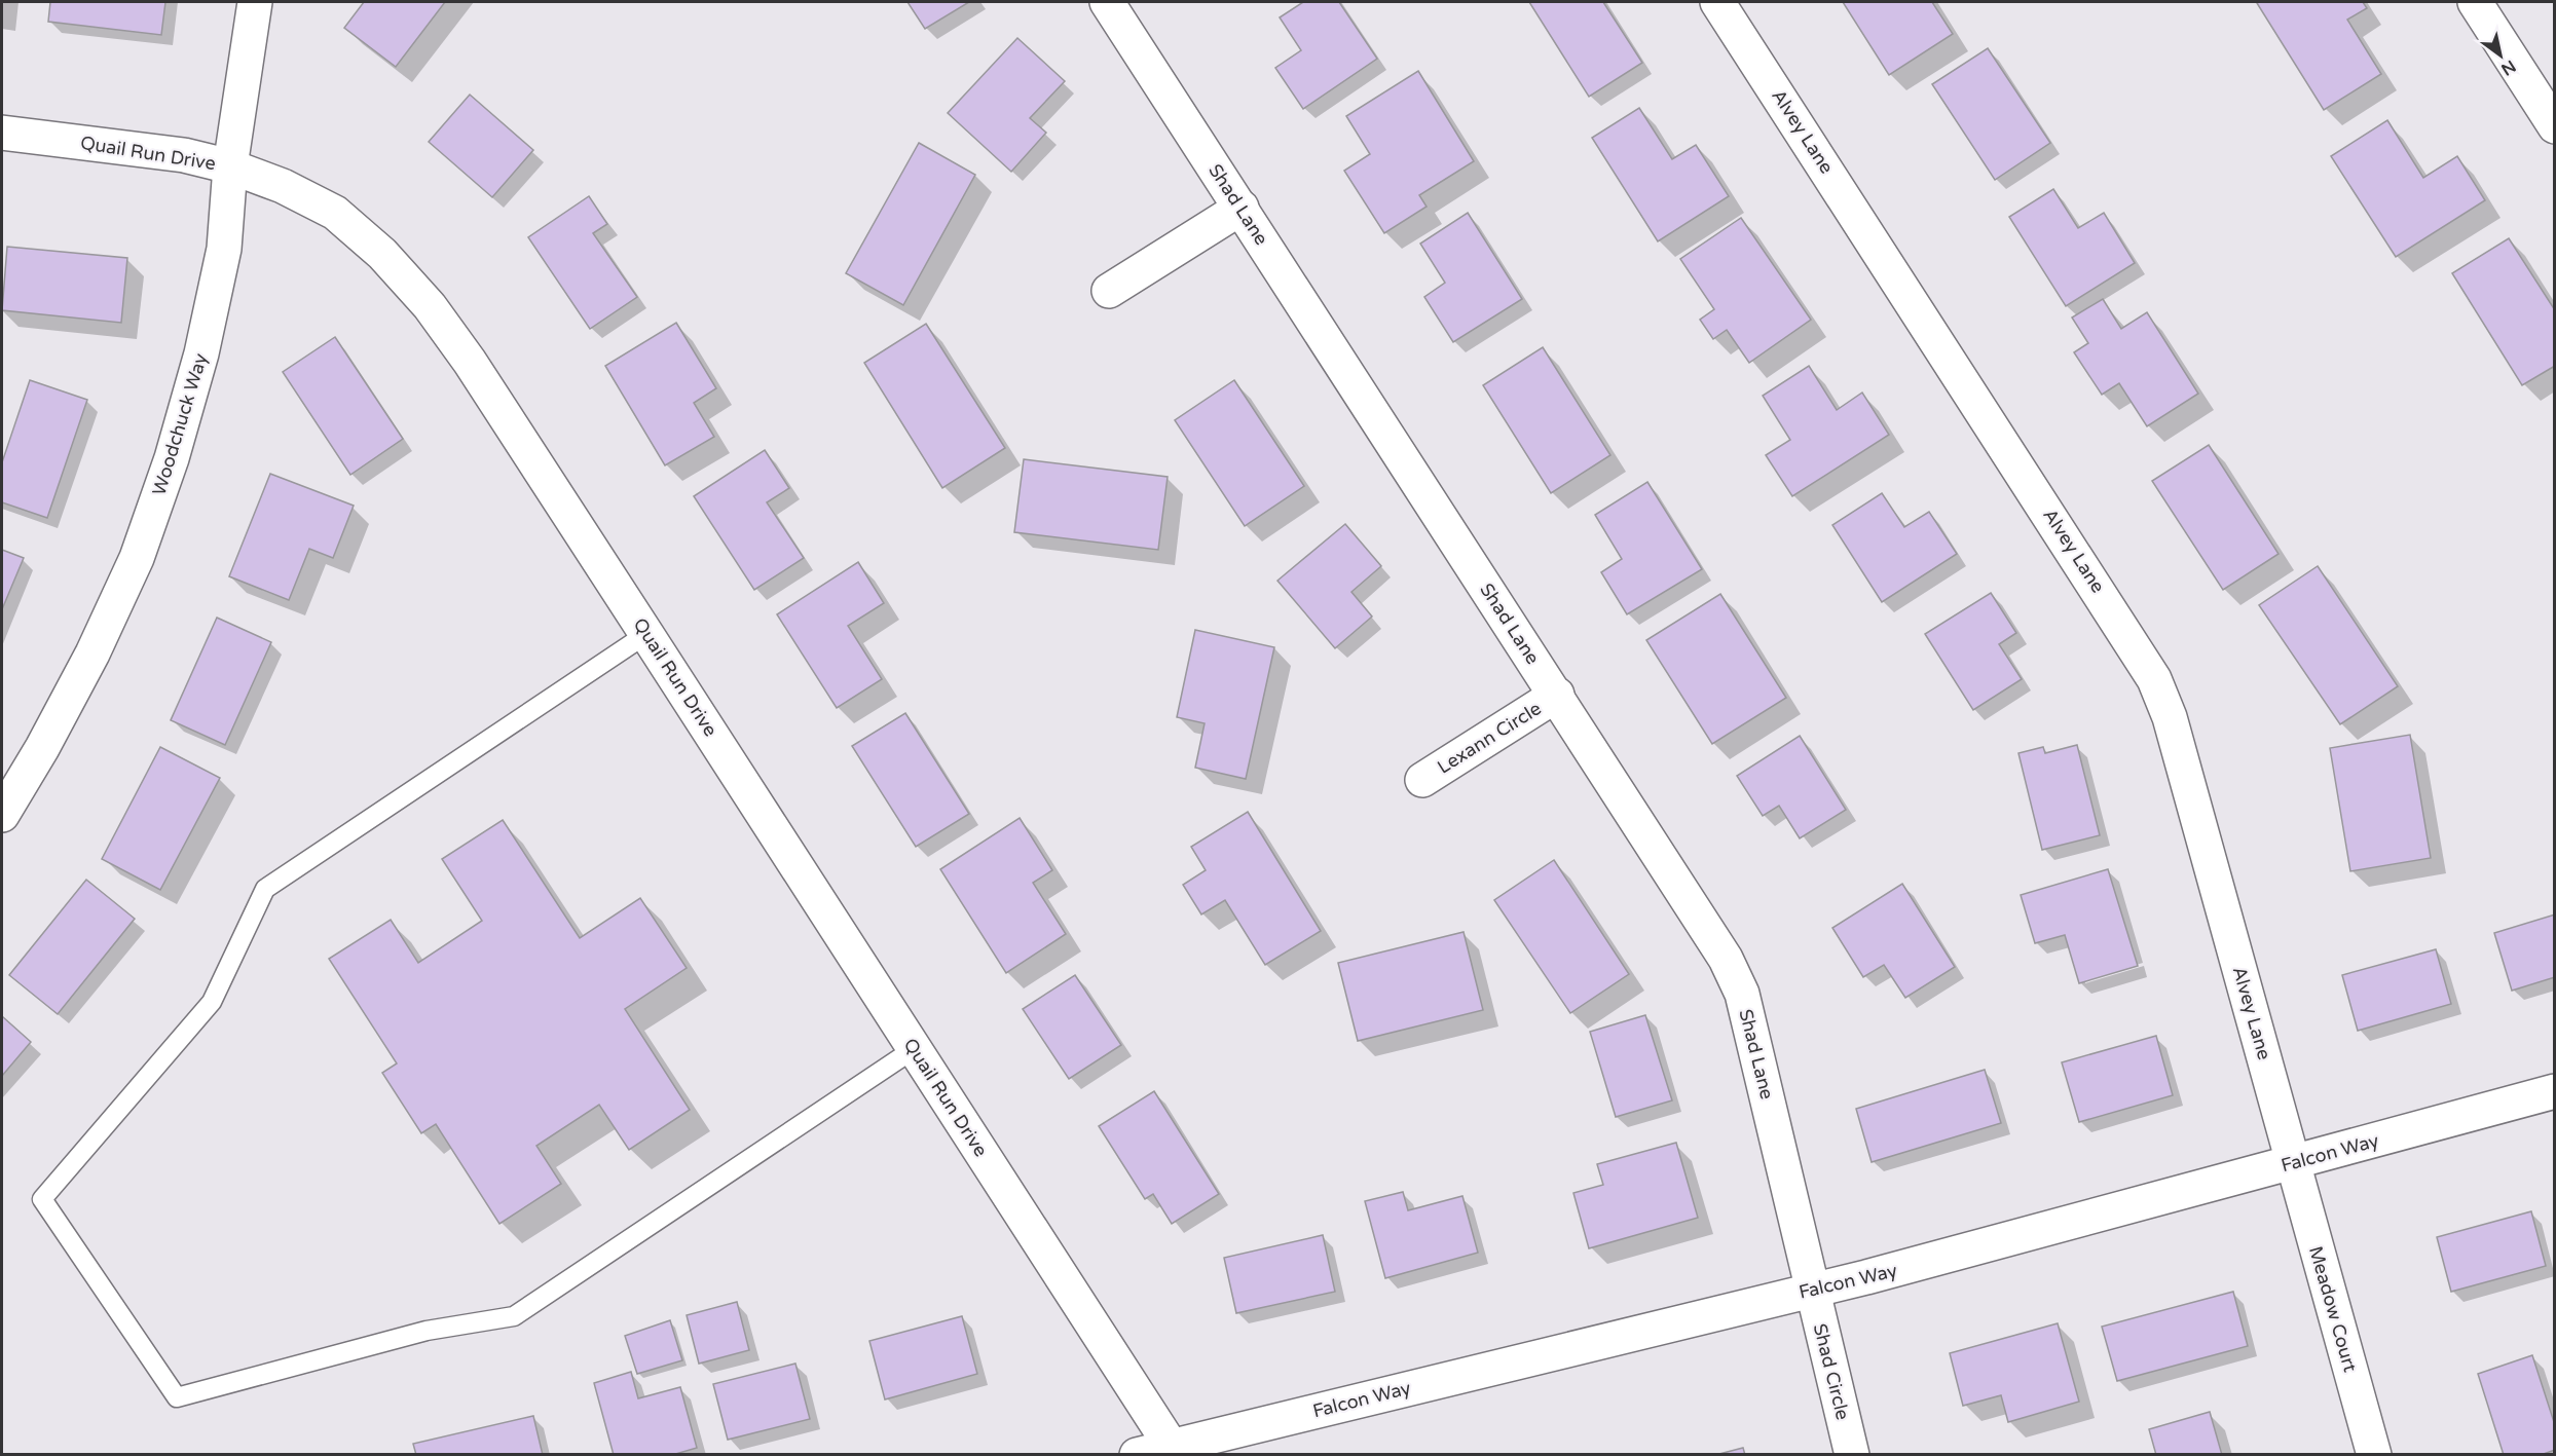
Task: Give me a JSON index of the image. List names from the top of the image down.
{
  "streets": {
    "street": [
      "Alvey Lane",
      "Quail Run Drive",
      "Shad Lane",
      "Woodchuck Way",
      "Lexann Circle",
      "Falcon Way",
      "Meadow Court",
      "Shad Circle"
    ]
  },
  "crossings": [
    ["Alvey Lane", "Falcon Way"],
    ["Alvey Lane", "Meadow Court"],
    ["Quail Run Drive", "Woodchuck Way"],
    ["Quail Run Drive", "Falcon Way"],
    ["Shad Lane", "Lexann Circle"],
    ["Shad Lane", "Falcon Way"],
    ["Shad Lane", "Shad Circle"],
    ["Falcon Way", "Meadow Court"],
    ["Falcon Way", "Shad Circle"]
  ],
  "north": "bottom right"
}
